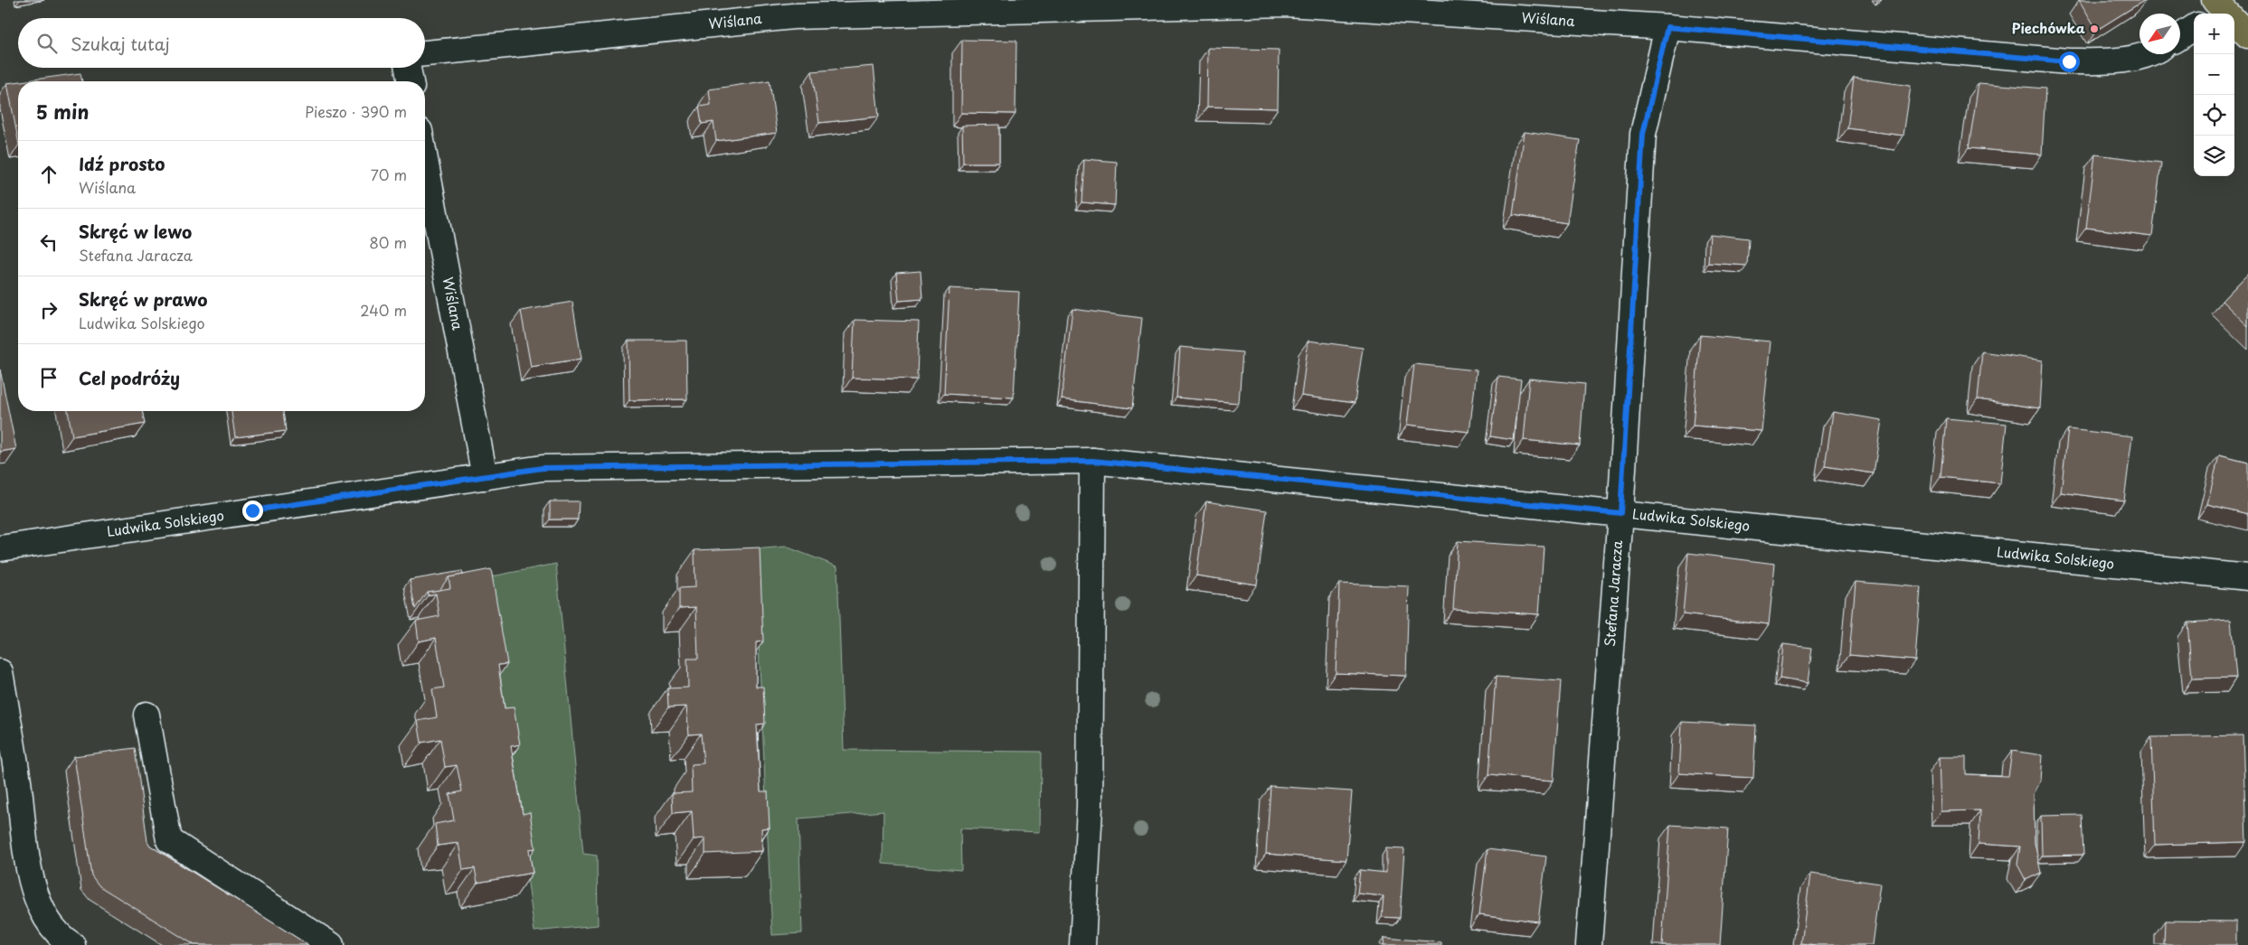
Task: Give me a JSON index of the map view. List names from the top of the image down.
{
  "streets": {
    "street": ["Wiślana", "Ludwika Solskiego", "Stefana Jaracza"]
  },
  "crossings": [
    ["Wiślana", "Ludwika Solskiego"],
    ["Wiślana", "Stefana Jaracza"],
    ["Ludwika Solskiego", "Stefana Jaracza"]
  ],
  "places": ["Piechówka"],
  "north": "bottom left",
  "page": {
    "map_buttons": ["+", "−"],
    "search": "Szukaj tutaj",
    "heading": ["5 min", "Pieszo · 390 m"],
    "list": [
      ["Idź prosto", "Wiślana", "70 m"],
      ["Skręć w lewo", "Stefana Jaracza", "80 m"],
      ["Skręć w prawo", "Ludwika Solskiego", "240 m"],
      "Cel podróży"
    ]
  }
}
